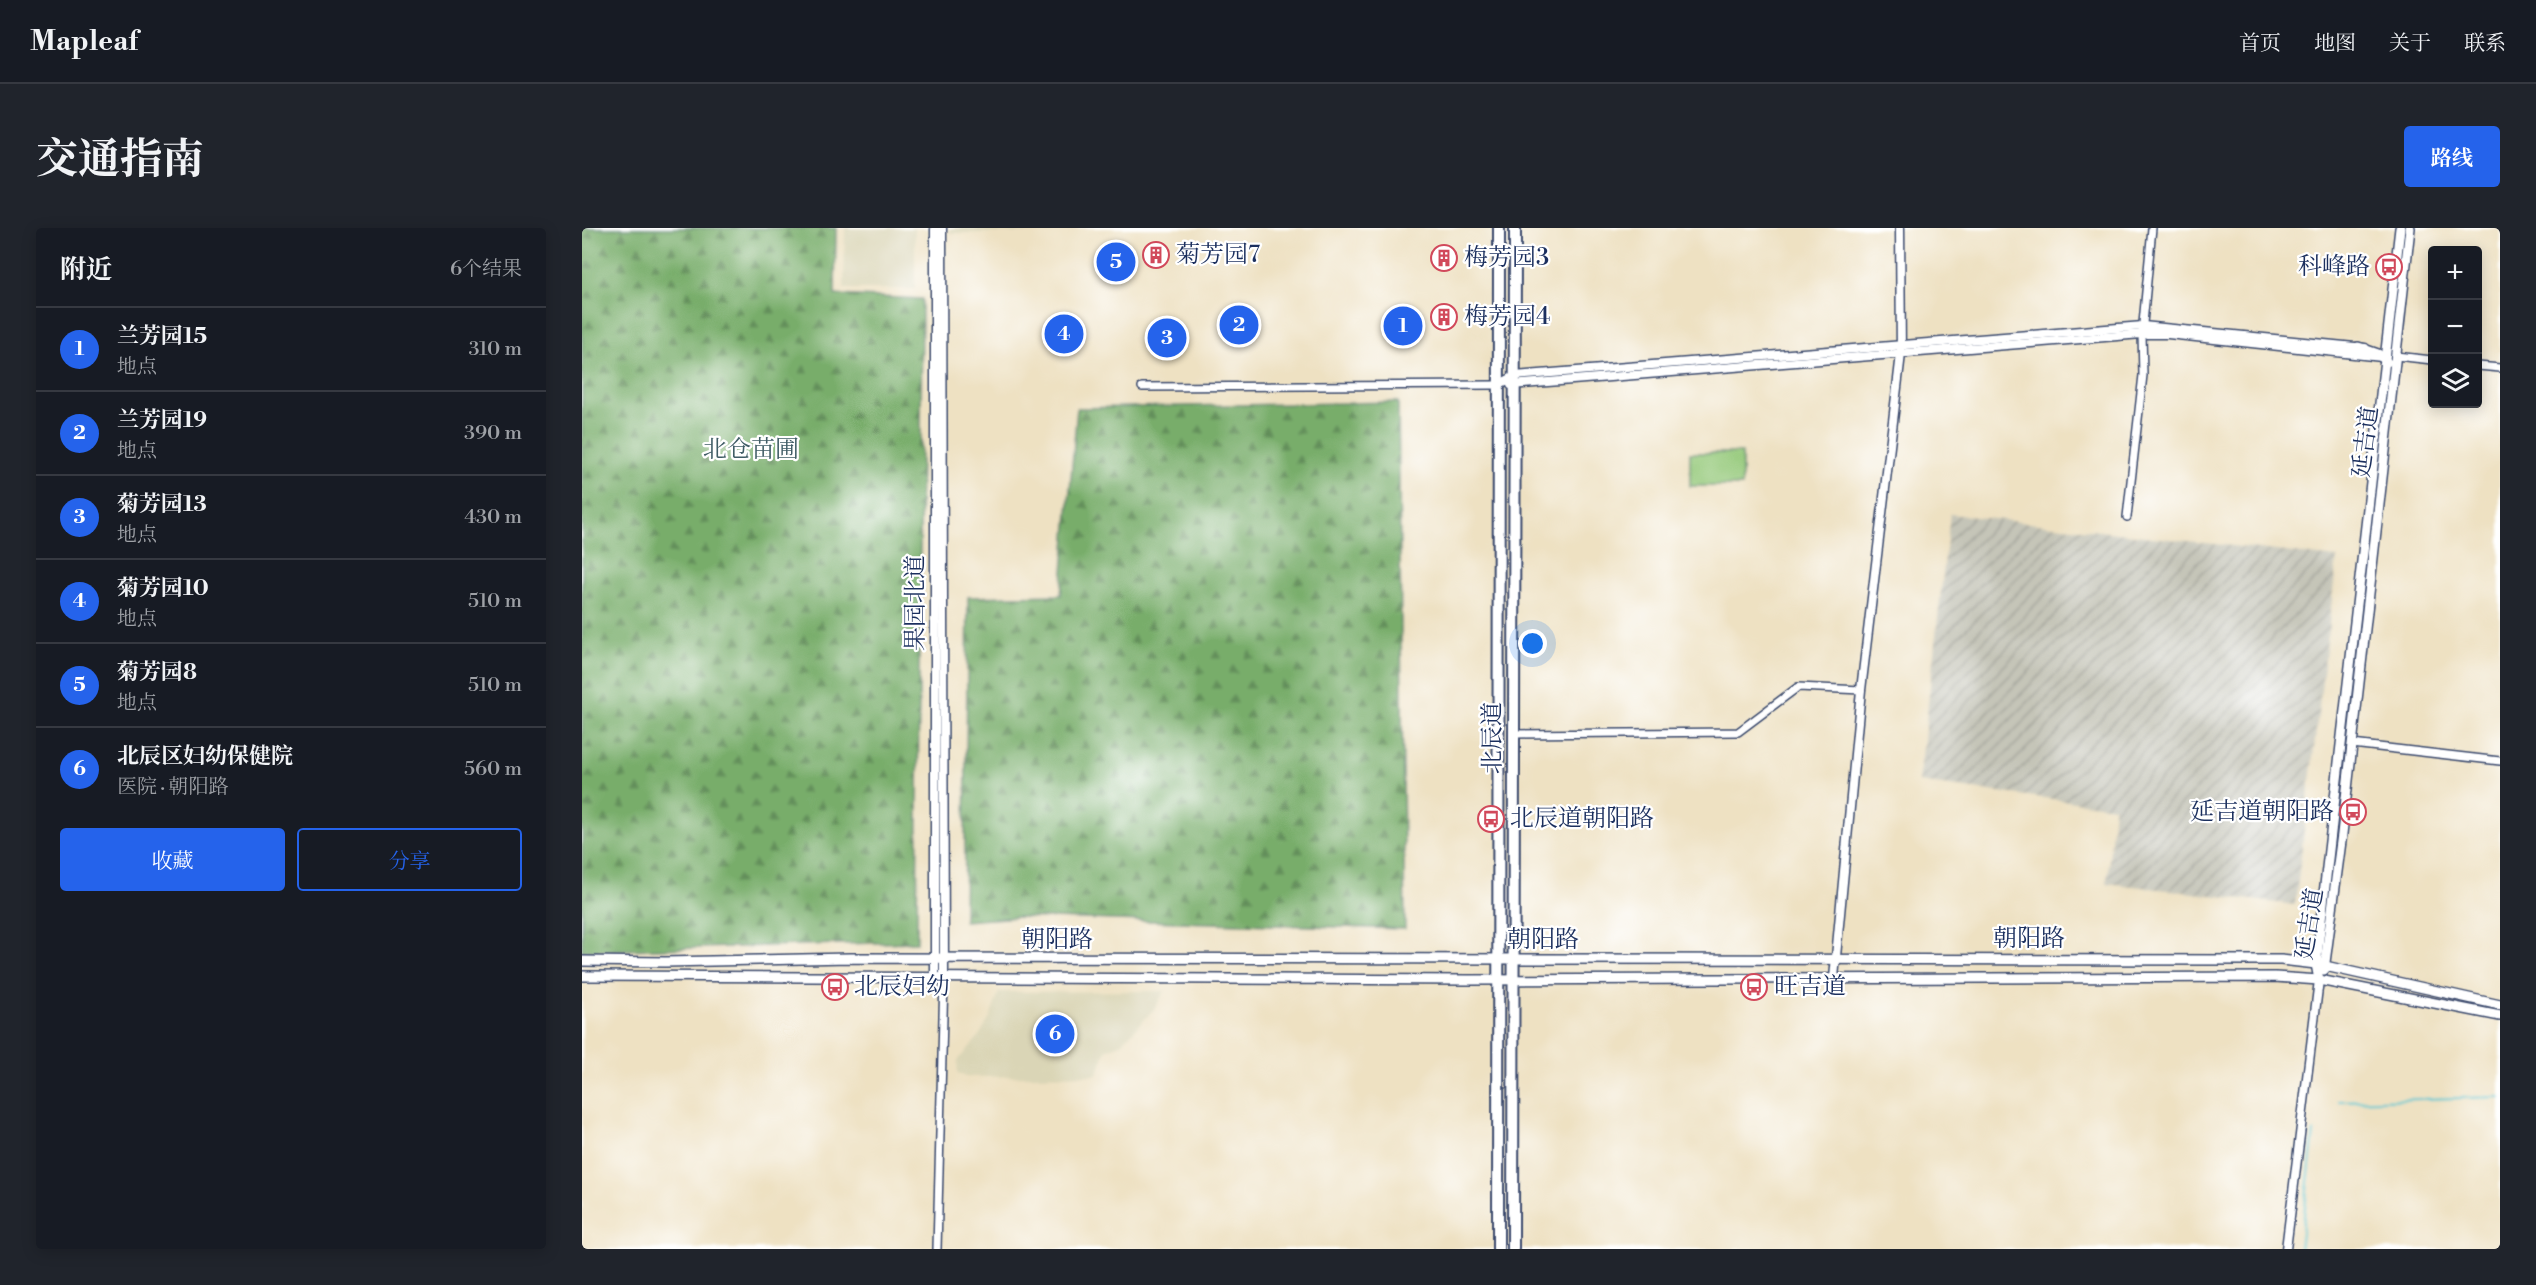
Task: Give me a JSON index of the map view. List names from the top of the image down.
{
  "streets": {
    "main road": ["延吉道", "北辰道", "朝阳路"],
    "street": ["果园北道"]
  },
  "crossings": [
    ["延吉道", "朝阳路"],
    ["果园北道", "朝阳路"],
    ["北辰道", "朝阳路"]
  ],
  "parks": ["北仓苗圃"],
  "places": {
    "building": ["菊芳园7", "梅芳园3", "梅芳园4"],
    "bus stop": [
      "科峰路",
      "延吉道朝阳路",
      "北辰道朝阳路",
      "北辰妇幼",
      "旺吉道"
    ]
  },
  "page": {
    "header": "Mapleaf",
    "nav": [
      "首页",
      "地图",
      "关于",
      "联系"
    ],
    "title": "交通指南",
    "buttons": [
      "路线",
      ["收藏", "分享"]
    ],
    "heading": ["附近", "6个结果"],
    "pins": [
      "5",
      "2",
      "1",
      "4",
      "3",
      "6"
    ],
    "map_buttons": ["+", "−"],
    "list": [
      {
        "mark": "1",
        "name": "兰芳园15",
        "note": "地点",
        "value": "310 m"
      },
      {
        "mark": "2",
        "name": "兰芳园19",
        "note": "地点",
        "value": "390 m"
      },
      {
        "mark": "3",
        "name": "菊芳园13",
        "note": "地点",
        "value": "430 m"
      },
      {
        "mark": "4",
        "name": "菊芳园10",
        "note": "地点",
        "value": "510 m"
      },
      {
        "mark": "5",
        "name": "菊芳园8",
        "note": "地点",
        "value": "510 m"
      },
      {
        "mark": "6",
        "name": "北辰区妇幼保健院",
        "note": "医院 · 朝阳路",
        "value": "560 m"
      }
    ]
  }
}
